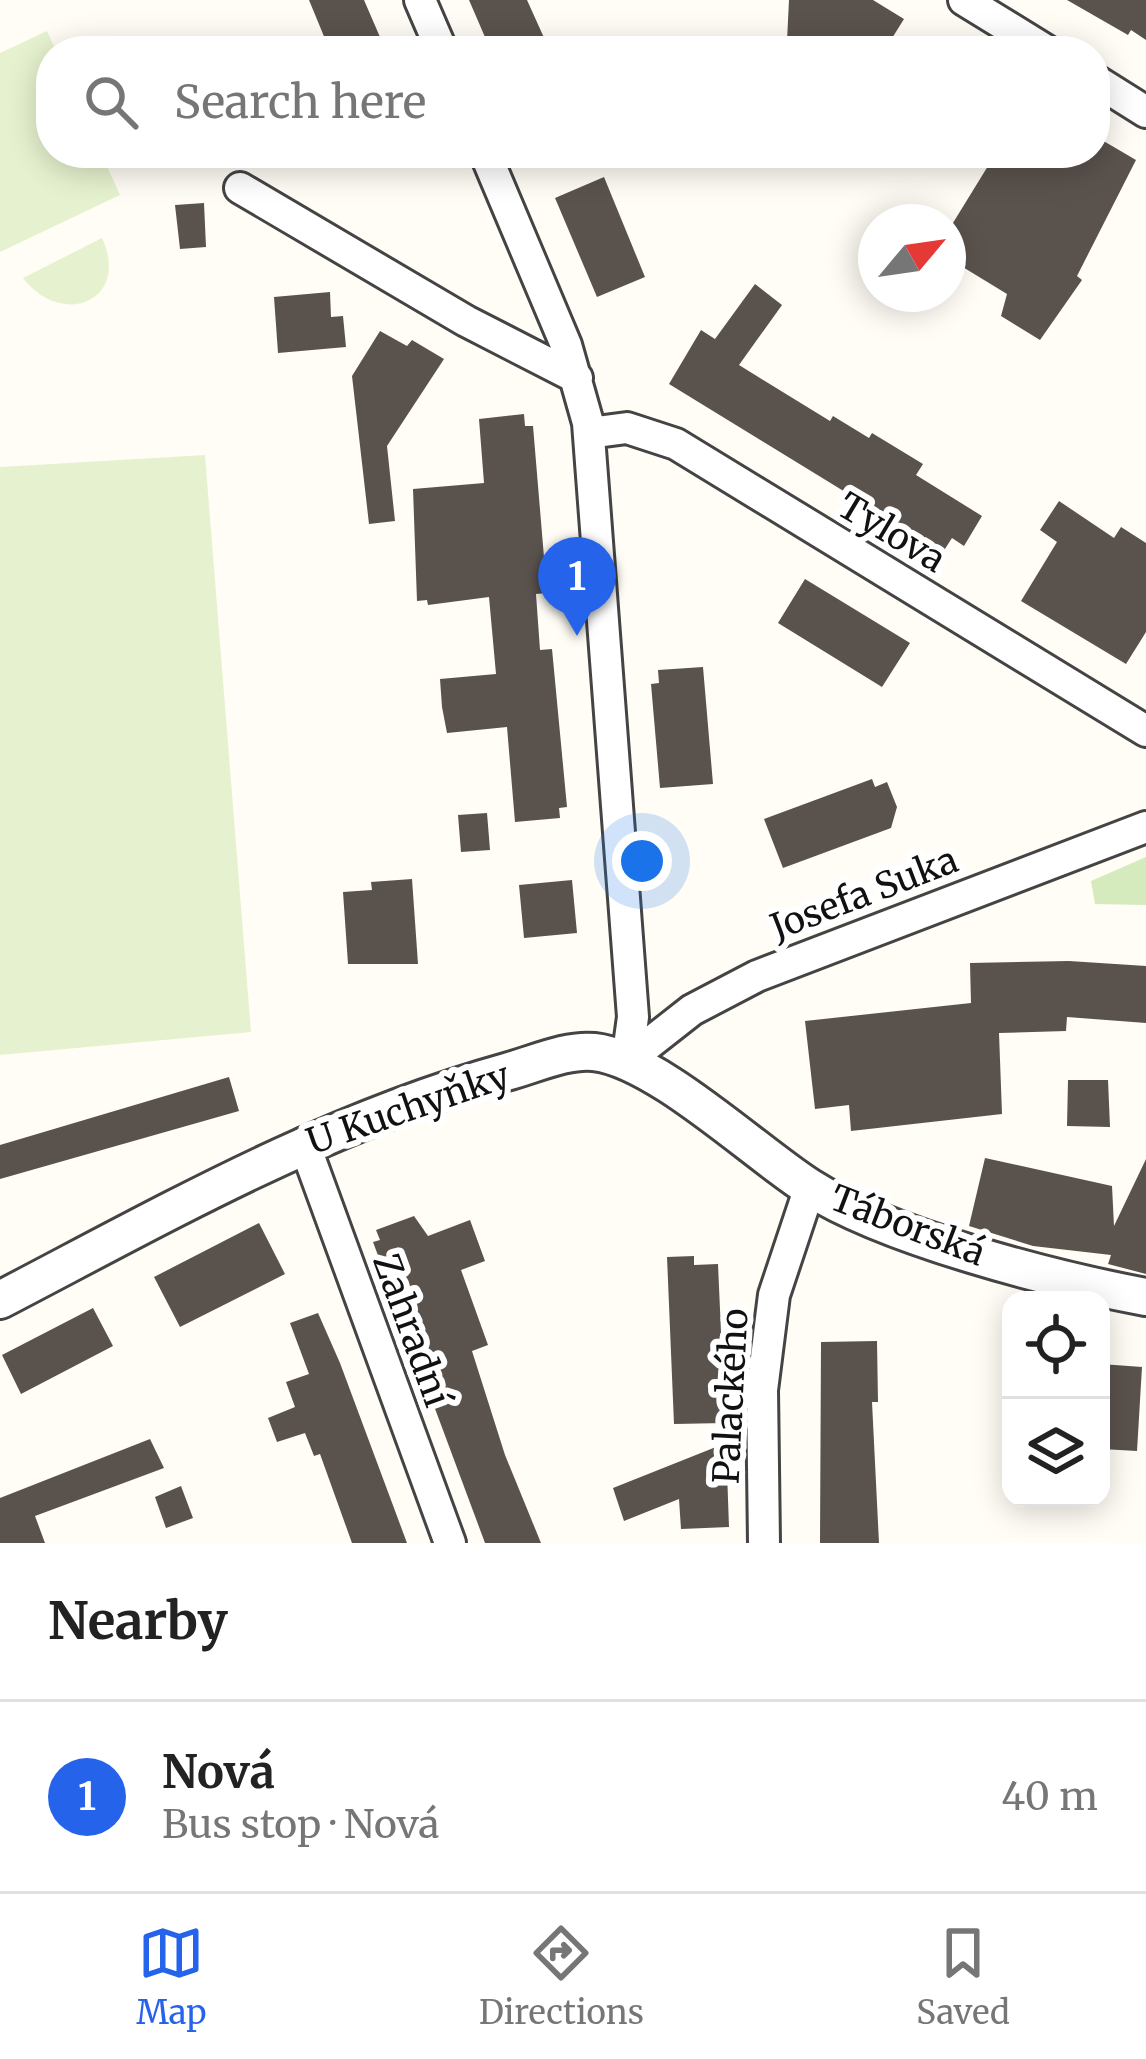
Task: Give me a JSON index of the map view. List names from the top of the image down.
{
  "streets": {
    "street": [
      "Tylova",
      "Josefa Suka",
      "U Kuchyňky",
      "Táborská",
      "Zahradní",
      "Palackého"
    ]
  },
  "crossings": [
    ["Josefa Suka", "U Kuchyňky"],
    ["U Kuchyňky", "Táborská"],
    ["U Kuchyňky", "Zahradní"],
    ["U Kuchyňky", "Palackého"],
    ["Táborská", "Palackého"]
  ],
  "north": "top right",
  "page": {
    "search": "Search here",
    "pins": "1",
    "heading": "Nearby",
    "list": [
      {
        "mark": "1",
        "name": "Nová",
        "note": "Bus stop · Nová",
        "value": "40 m"
      }
    ],
    "nav": ["Map", "Directions", "Saved"]
  }
}
